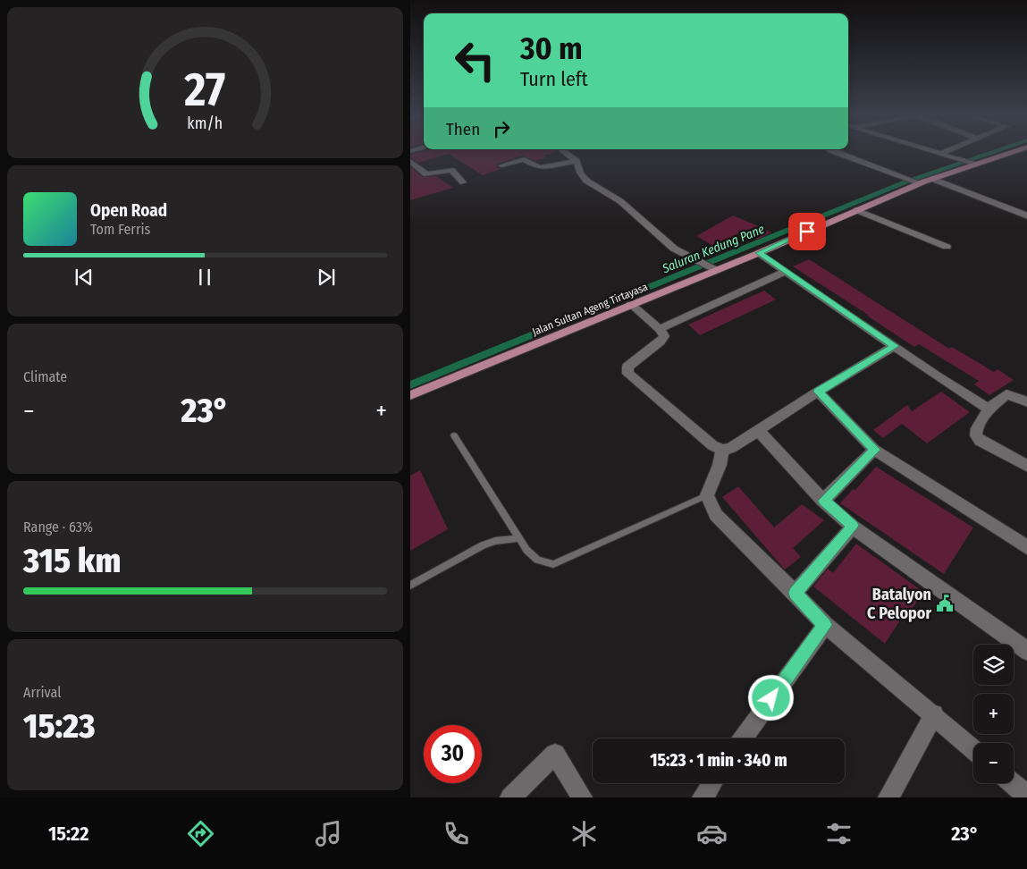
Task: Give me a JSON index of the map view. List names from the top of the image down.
{
  "streets": {
    "main road": ["Jalan Sultan Ageng Tirtayasa"]
  },
  "water": ["Saluran Kedung Pane"],
  "places": {
    "public building": ["Batalyon C Pelopor"]
  },
  "page": {
    "turn": ["30 m", "Turn left"],
    "then": "Then",
    "song": ["Open Road", "Tom Ferris"],
    "tile": [
      "Climate",
      ["Range · 63%", "315 km"],
      ["Arrival", "15:23"]
    ],
    "heat": ["−", "23°", "+"],
    "map_buttons": ["+", "−"],
    "limit": "30",
    "trip": "15:23 · 1 min · 340 m",
    "tabs": ["15:22", "23°"],
    "gauge": ["27", "km/h"]
  }
}
